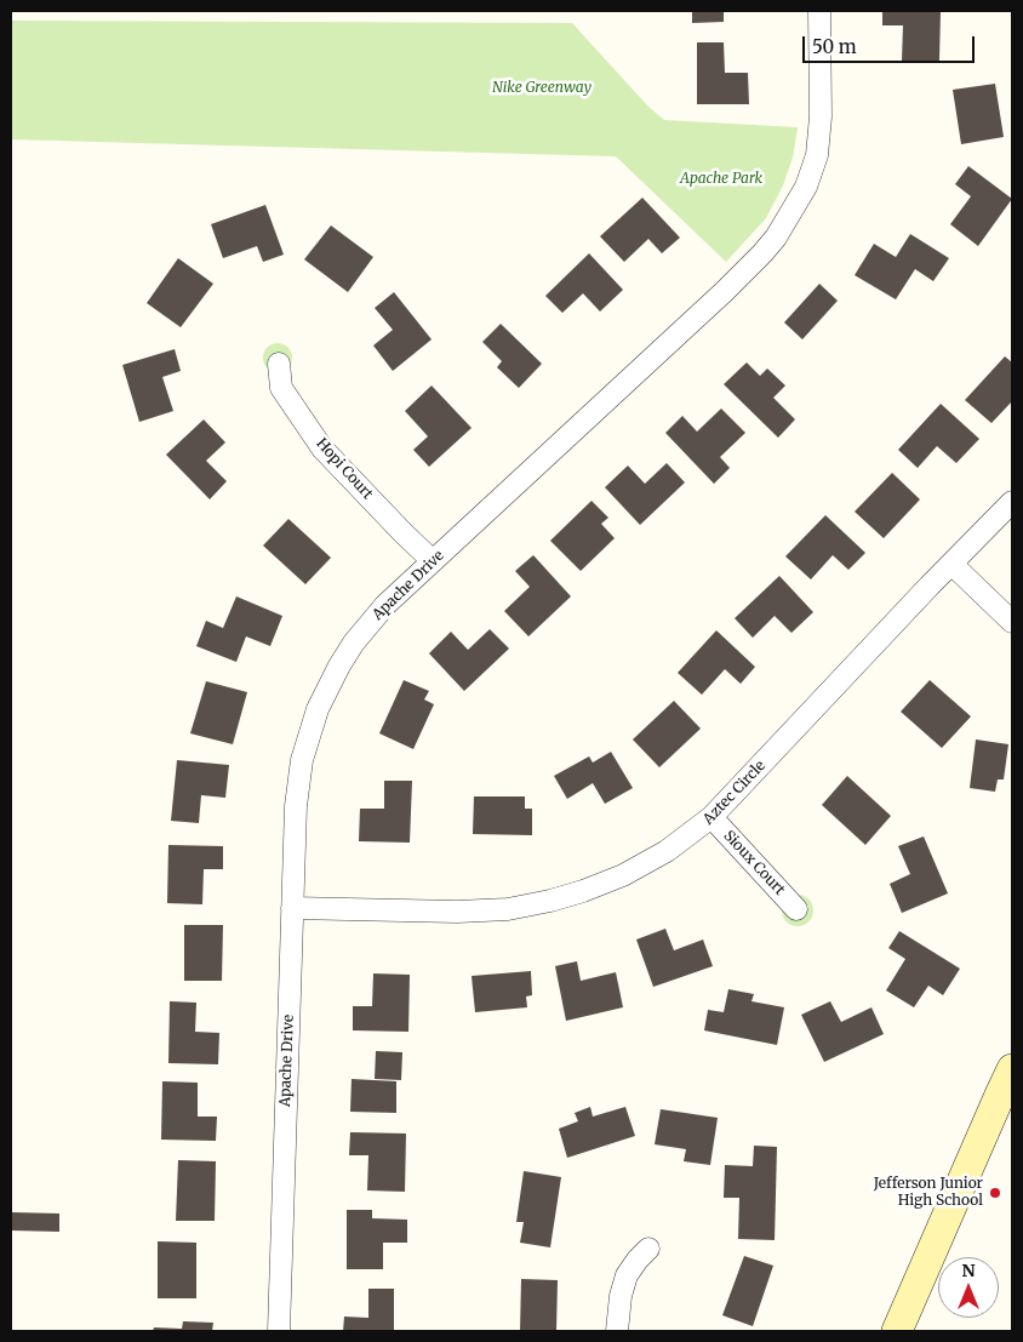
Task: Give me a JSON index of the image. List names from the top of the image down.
{
  "streets": {
    "street": [
      "Hopi Court",
      "Apache Drive",
      "Aztec Circle",
      "Sioux Court"
    ]
  },
  "crossings": [
    ["Hopi Court", "Apache Drive"],
    ["Apache Drive", "Aztec Circle"],
    ["Aztec Circle", "Sioux Court"]
  ],
  "parks": ["Nike Greenway", "Apache Park"],
  "places": ["Jefferson Junior High School"],
  "scale_bar": "50 m",
  "north": "top"
}
